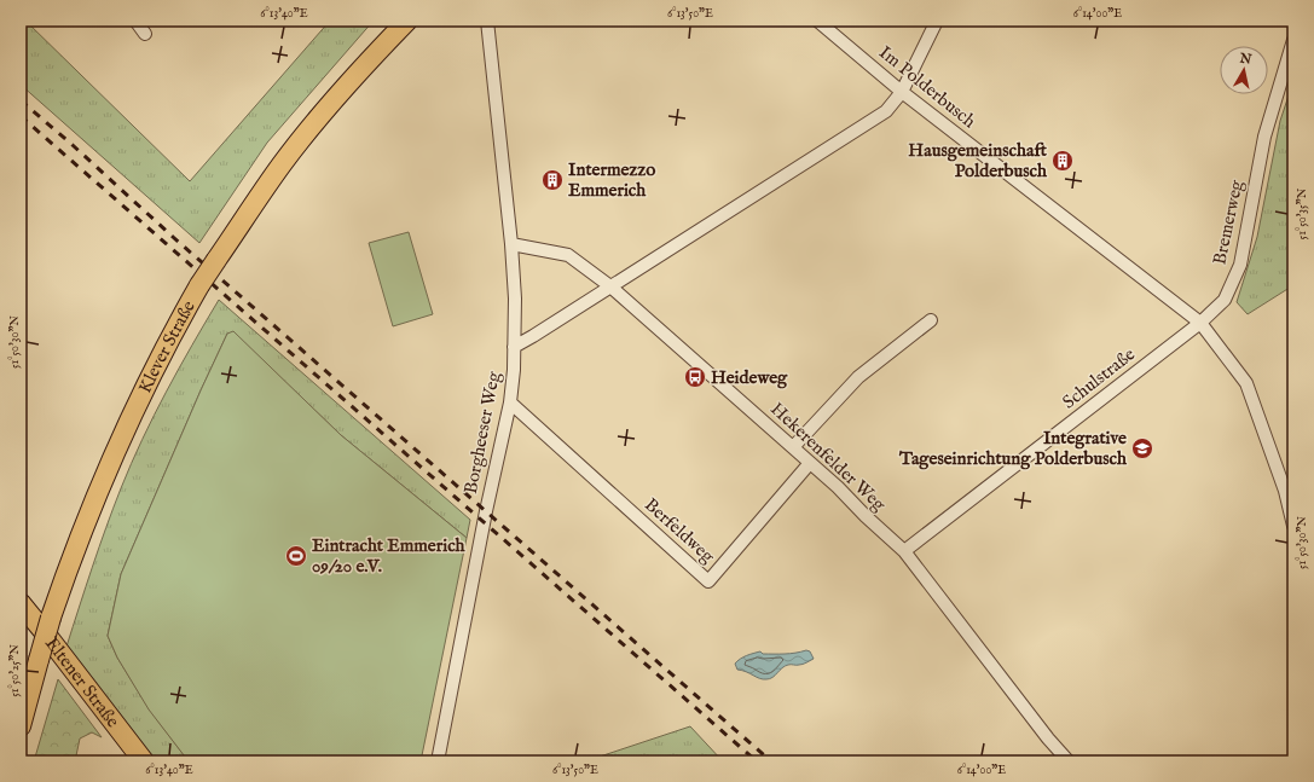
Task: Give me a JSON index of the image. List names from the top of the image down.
{
  "streets": {
    "main road": ["Klever Straße", "Eltener Straße"],
    "street": [
      "Im Polderbusch",
      "Bremerweg",
      "Schulstraße",
      "Borgheeser Weg",
      "Hekerenfelder Weg",
      "Berfeldweg"
    ]
  },
  "crossings": [
    ["Im Polderbusch", "Bremerweg"],
    ["Im Polderbusch", "Schulstraße"],
    ["Bremerweg", "Schulstraße"],
    ["Schulstraße", "Hekerenfelder Weg"],
    ["Borgheeser Weg", "Hekerenfelder Weg"],
    ["Borgheeser Weg", "Berfeldweg"],
    ["Hekerenfelder Weg", "Berfeldweg"]
  ],
  "places": {
    "building": ["Hausgemeinschaft Polderbusch", "Intermezzo Emmerich"],
    "bus stop": ["Heideweg"],
    "school or university": ["Integrative Tageseinrichtung Polderbusch"],
    "sports": ["Eintracht Emmerich 09/20 e.V."]
  },
  "north": "top",
  "coordinates": [
    "6°13'40\"E",
    "6°13'50\"E",
    "6°14'00\"E",
    "51°50'35\"N",
    "51°50'30\"N",
    "51°50'25\"N"
  ]
}
